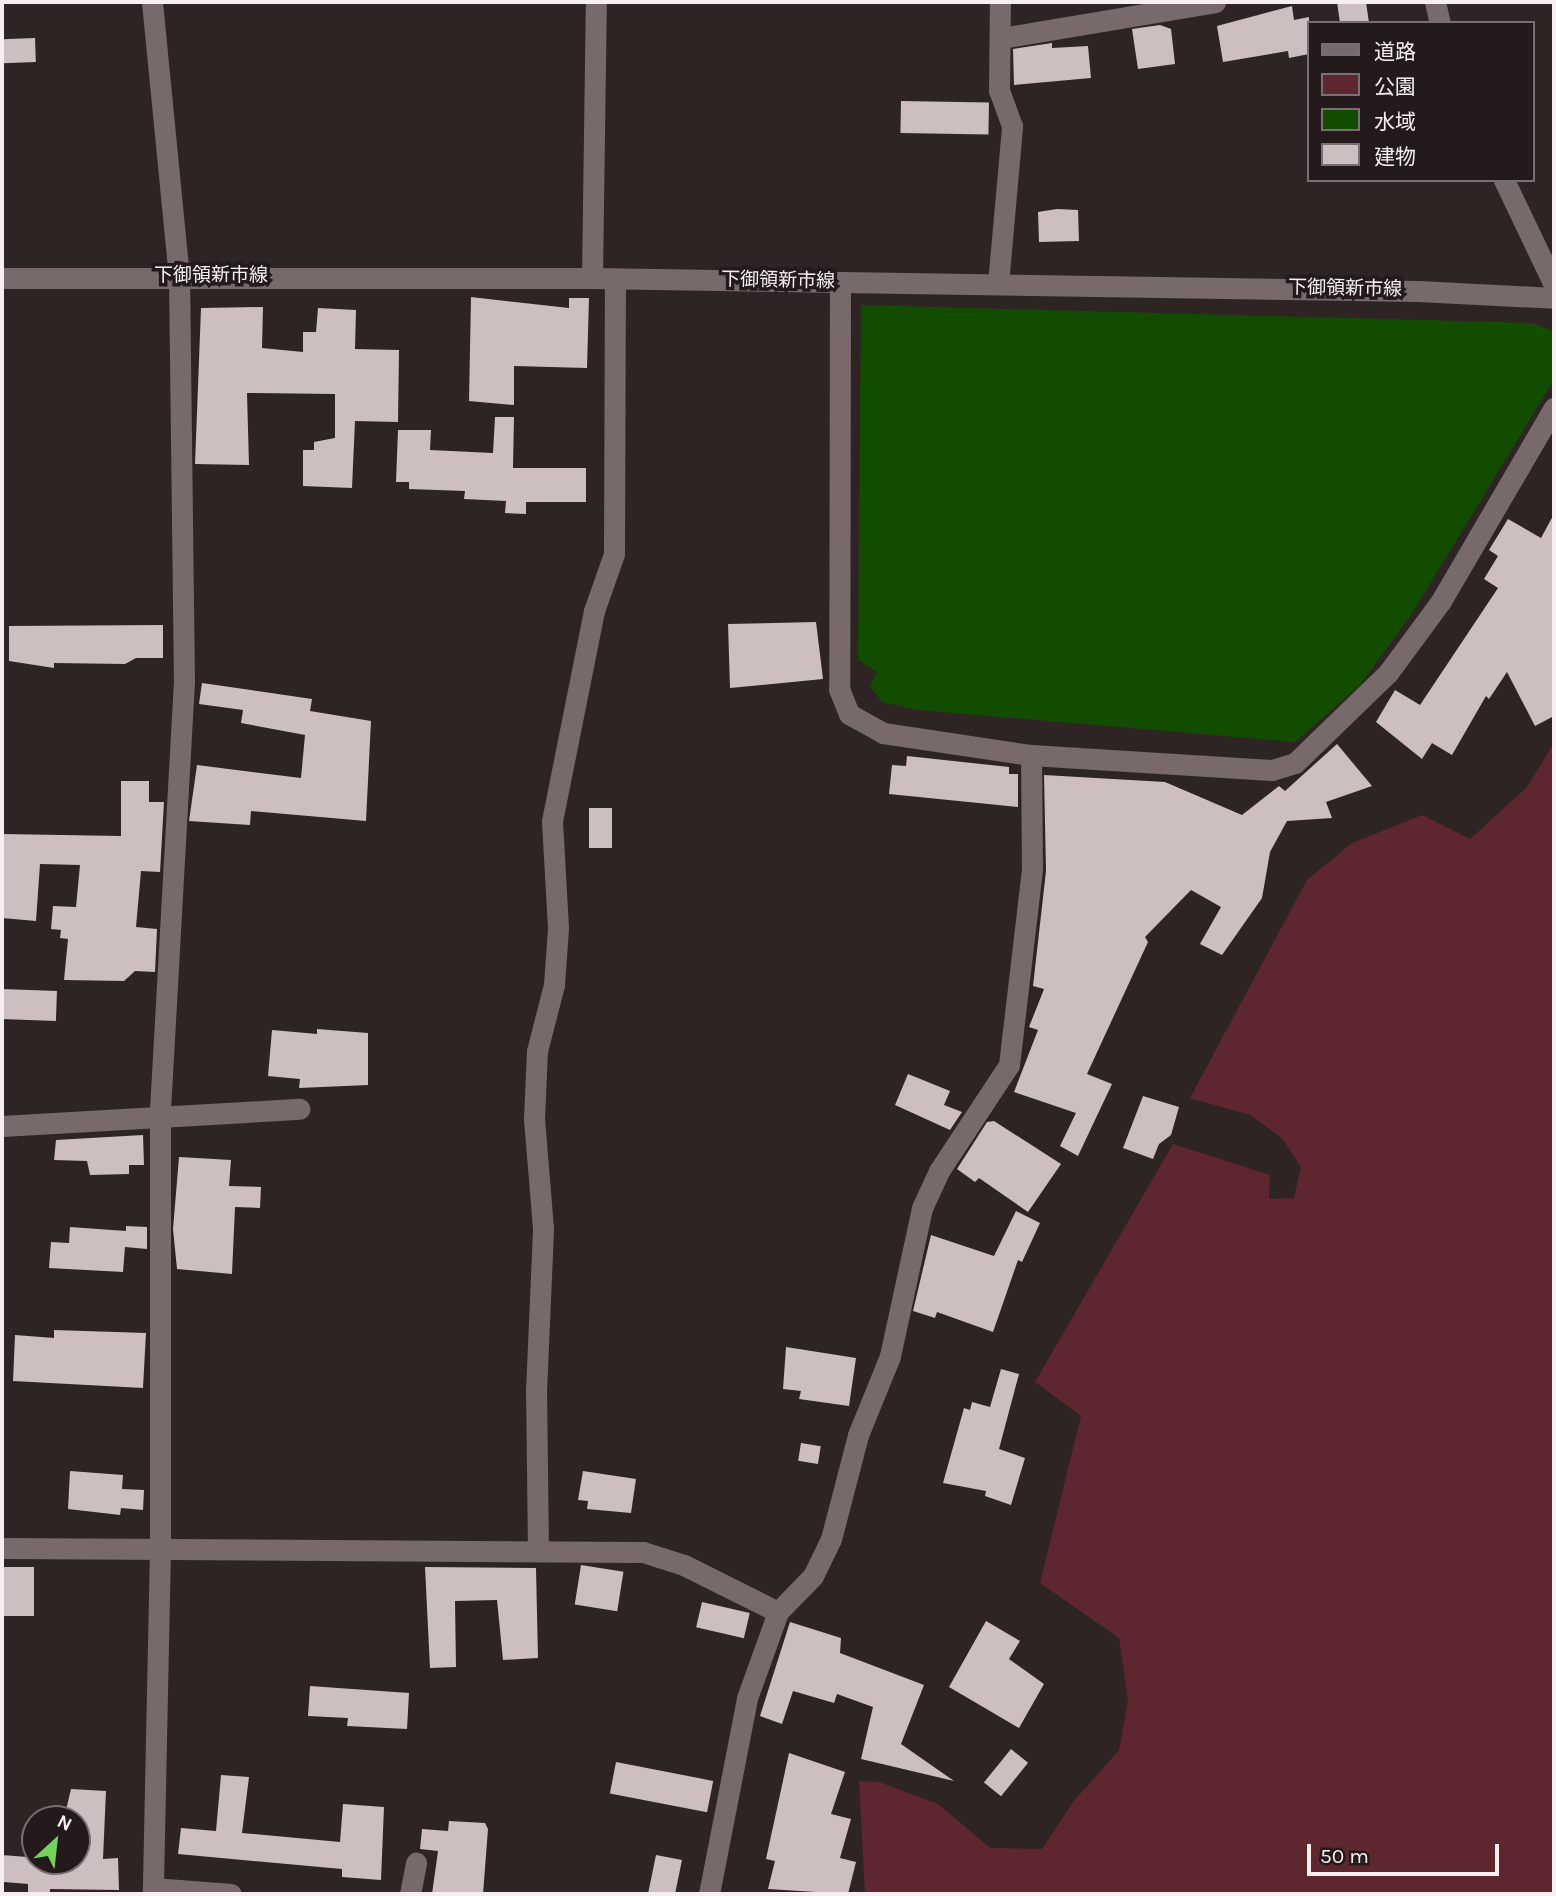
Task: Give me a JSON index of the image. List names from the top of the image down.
{
  "streets": {
    "street": ["下御領新市線"]
  },
  "legend": [
    "道路",
    "公園",
    "水域",
    "建物"
  ],
  "scale_bar": "50 m",
  "north": "top right"
}
